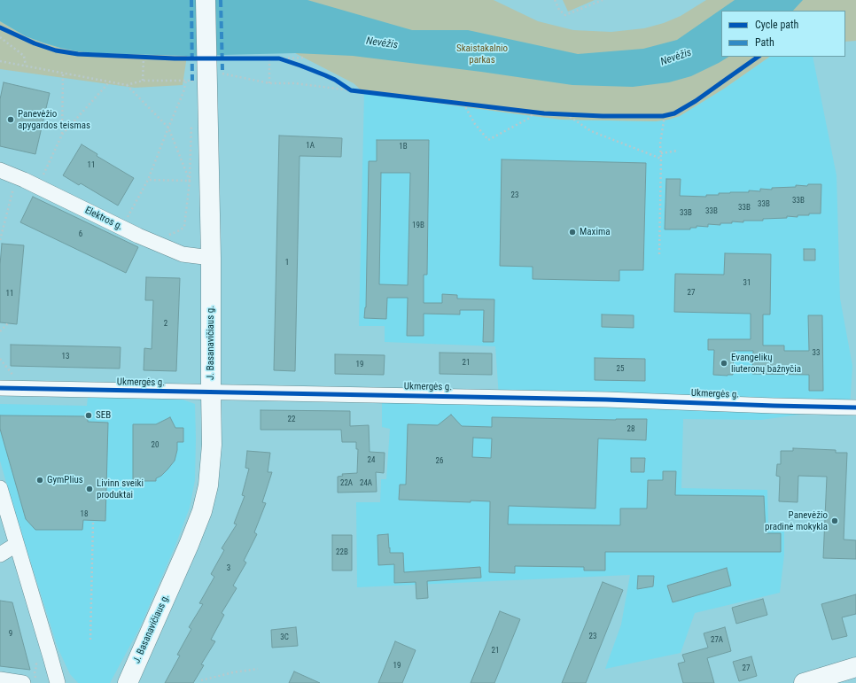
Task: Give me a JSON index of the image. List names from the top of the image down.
{
  "streets": {
    "main road": ["J. Basanavičiaus g."],
    "street": ["Elektros g.", "Ukmergės g."]
  },
  "crossings": [
    ["Elektros g.", "J. Basanavičiaus g."],
    ["J. Basanavičiaus g.", "Ukmergės g."]
  ],
  "water": ["Nevėžis"],
  "parks": ["Skaistakalnio parkas"],
  "places": [
    "Panevėžio apygardos teismas",
    "Maxima",
    "Evangelikų liuteronų bažnyčia",
    "SEB",
    "GymPlius",
    "Livinn sveiki produktai",
    "Panevėžio pradinė mokykla"
  ],
  "house_numbers": [
    "1A",
    "1B",
    "11",
    "23",
    "33B",
    "33B",
    "33B",
    "33B",
    "33B",
    "19B",
    "6",
    "1",
    "31",
    "27",
    "11",
    "2",
    "33",
    "13",
    "21",
    "19",
    "25",
    "22",
    "28",
    "20",
    "24",
    "26",
    "22A",
    "24A",
    "18",
    "22B",
    "3",
    "9",
    "23",
    "3C",
    "27A",
    "21",
    "19",
    "27"
  ],
  "legend": ["Cycle path", "Path"]
}
